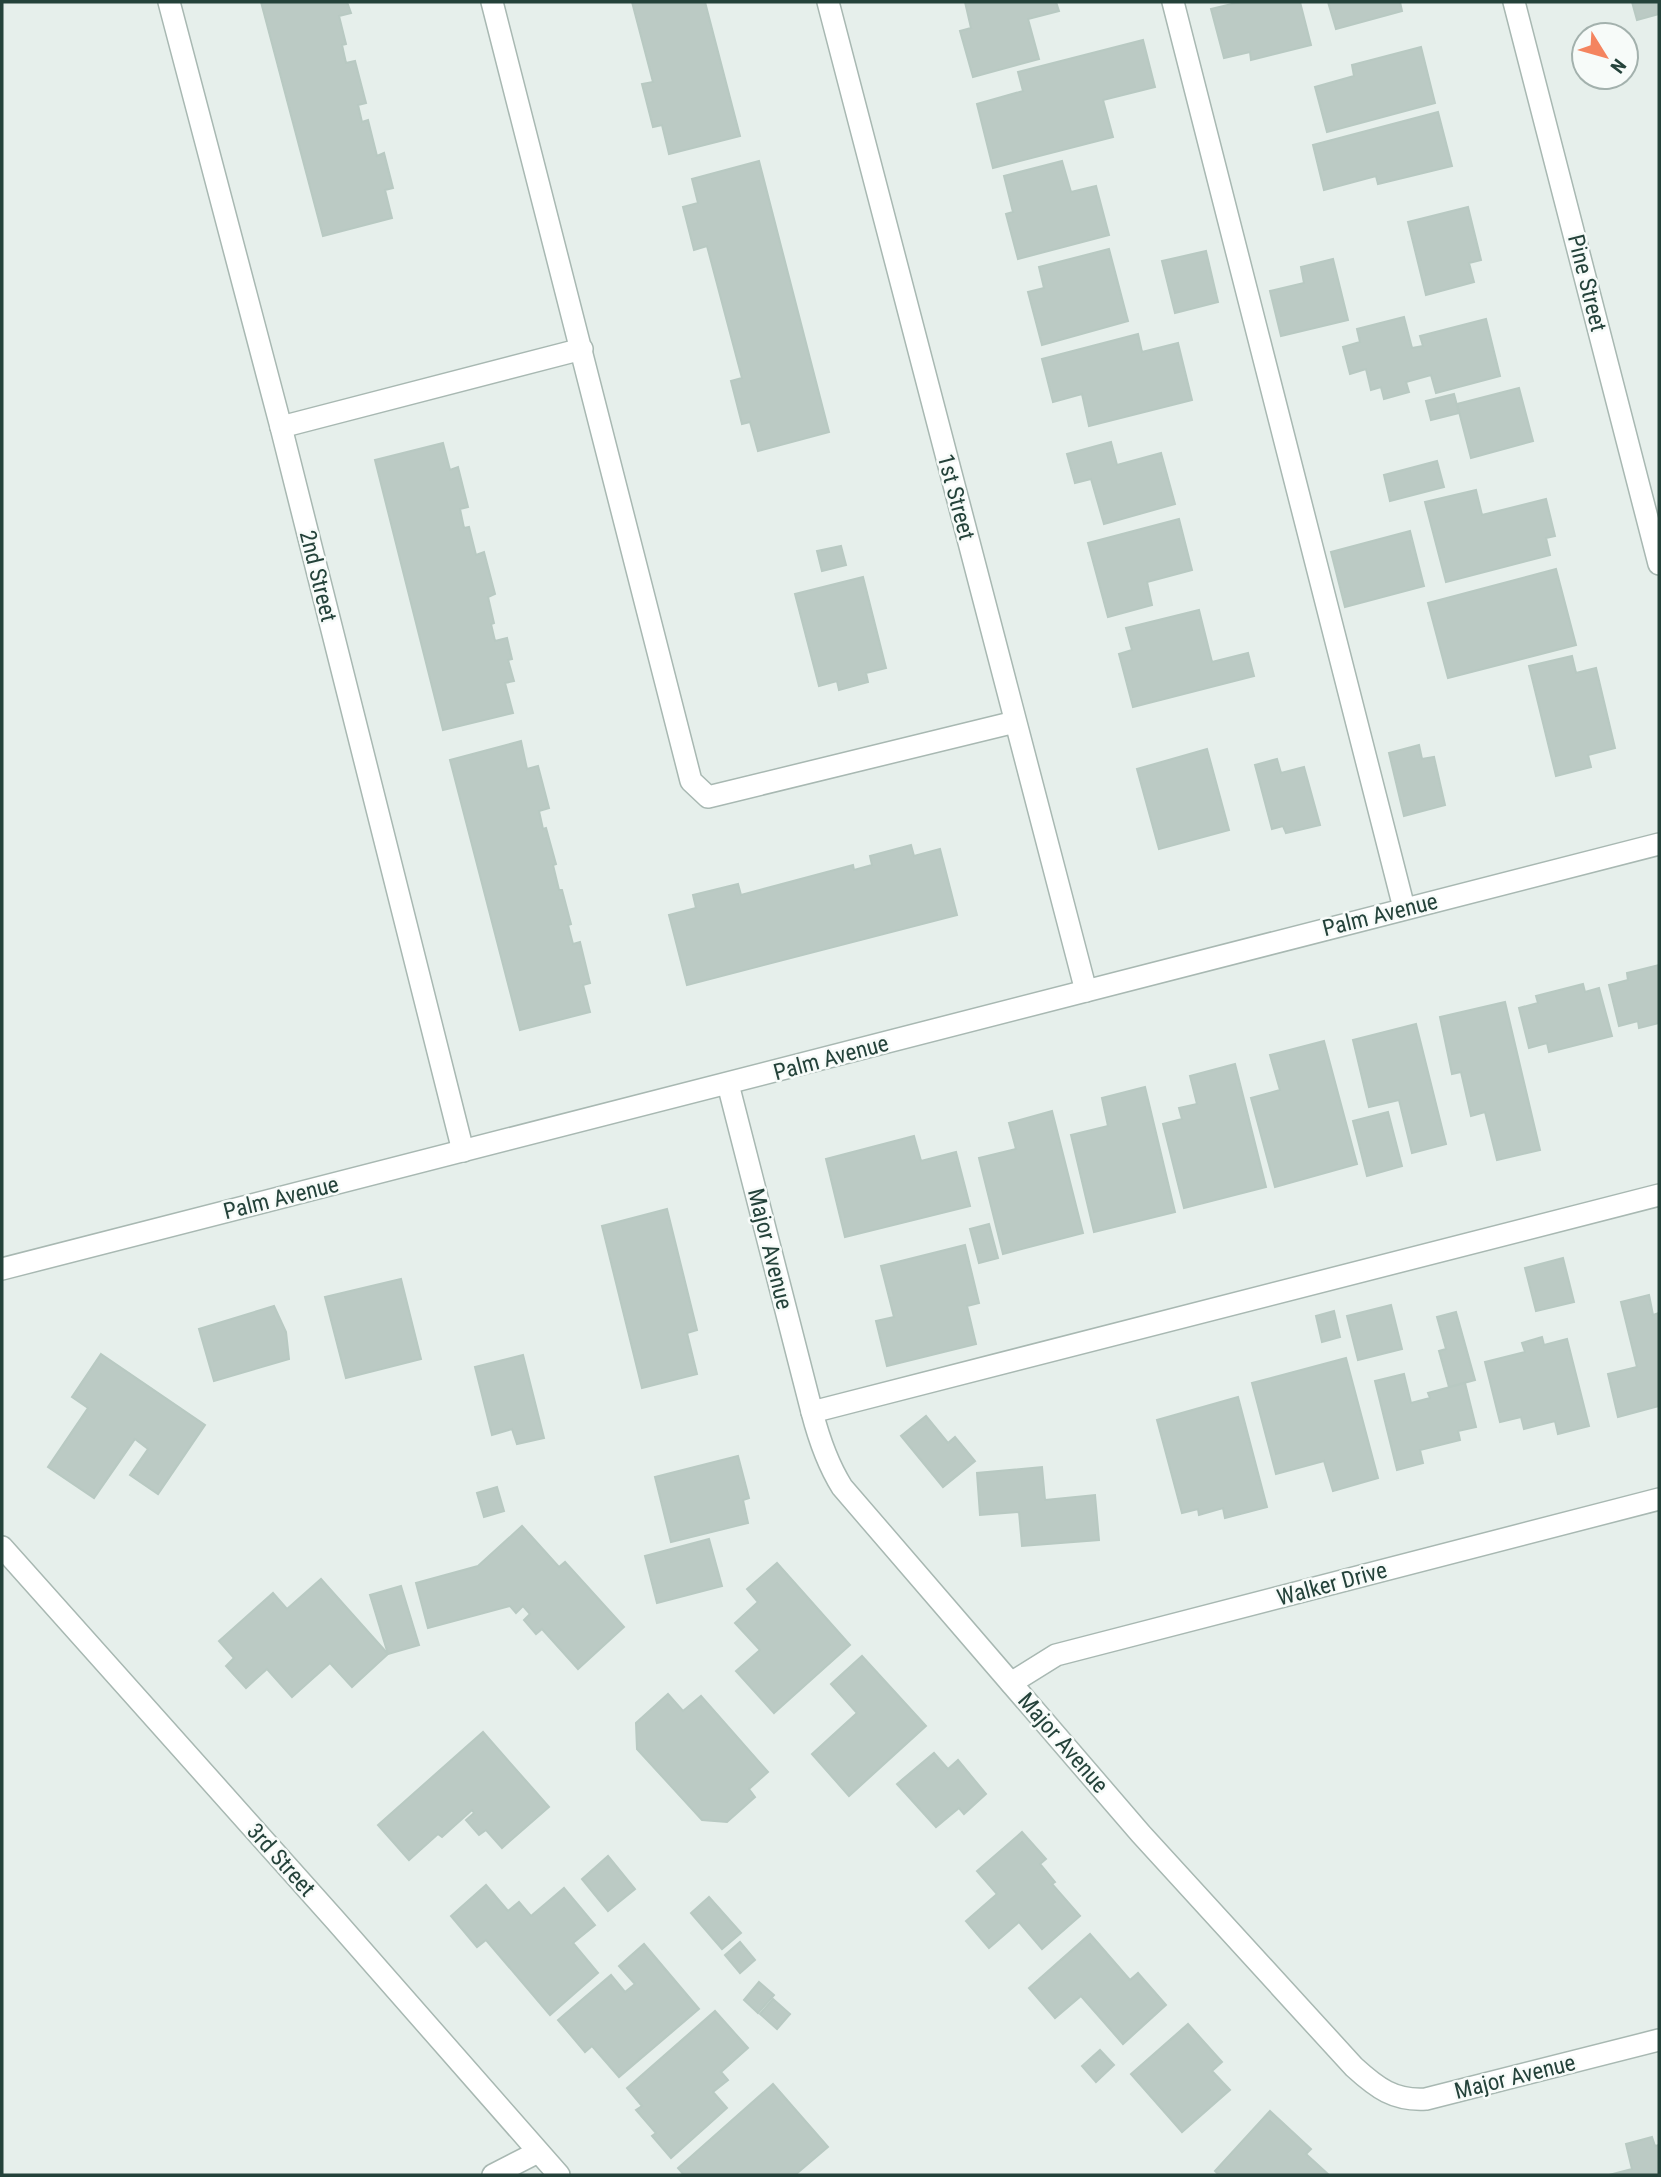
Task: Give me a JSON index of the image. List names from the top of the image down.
{
  "streets": {
    "street": [
      "Pine Street",
      "1st Street",
      "2nd Street",
      "Palm Avenue",
      "Major Avenue",
      "Walker Drive",
      "3rd Street"
    ]
  },
  "crossings": [
    ["1st Street", "Palm Avenue"],
    ["2nd Street", "Palm Avenue"],
    ["Palm Avenue", "Major Avenue"],
    ["Major Avenue", "Walker Drive"]
  ],
  "north": "bottom right"
}
